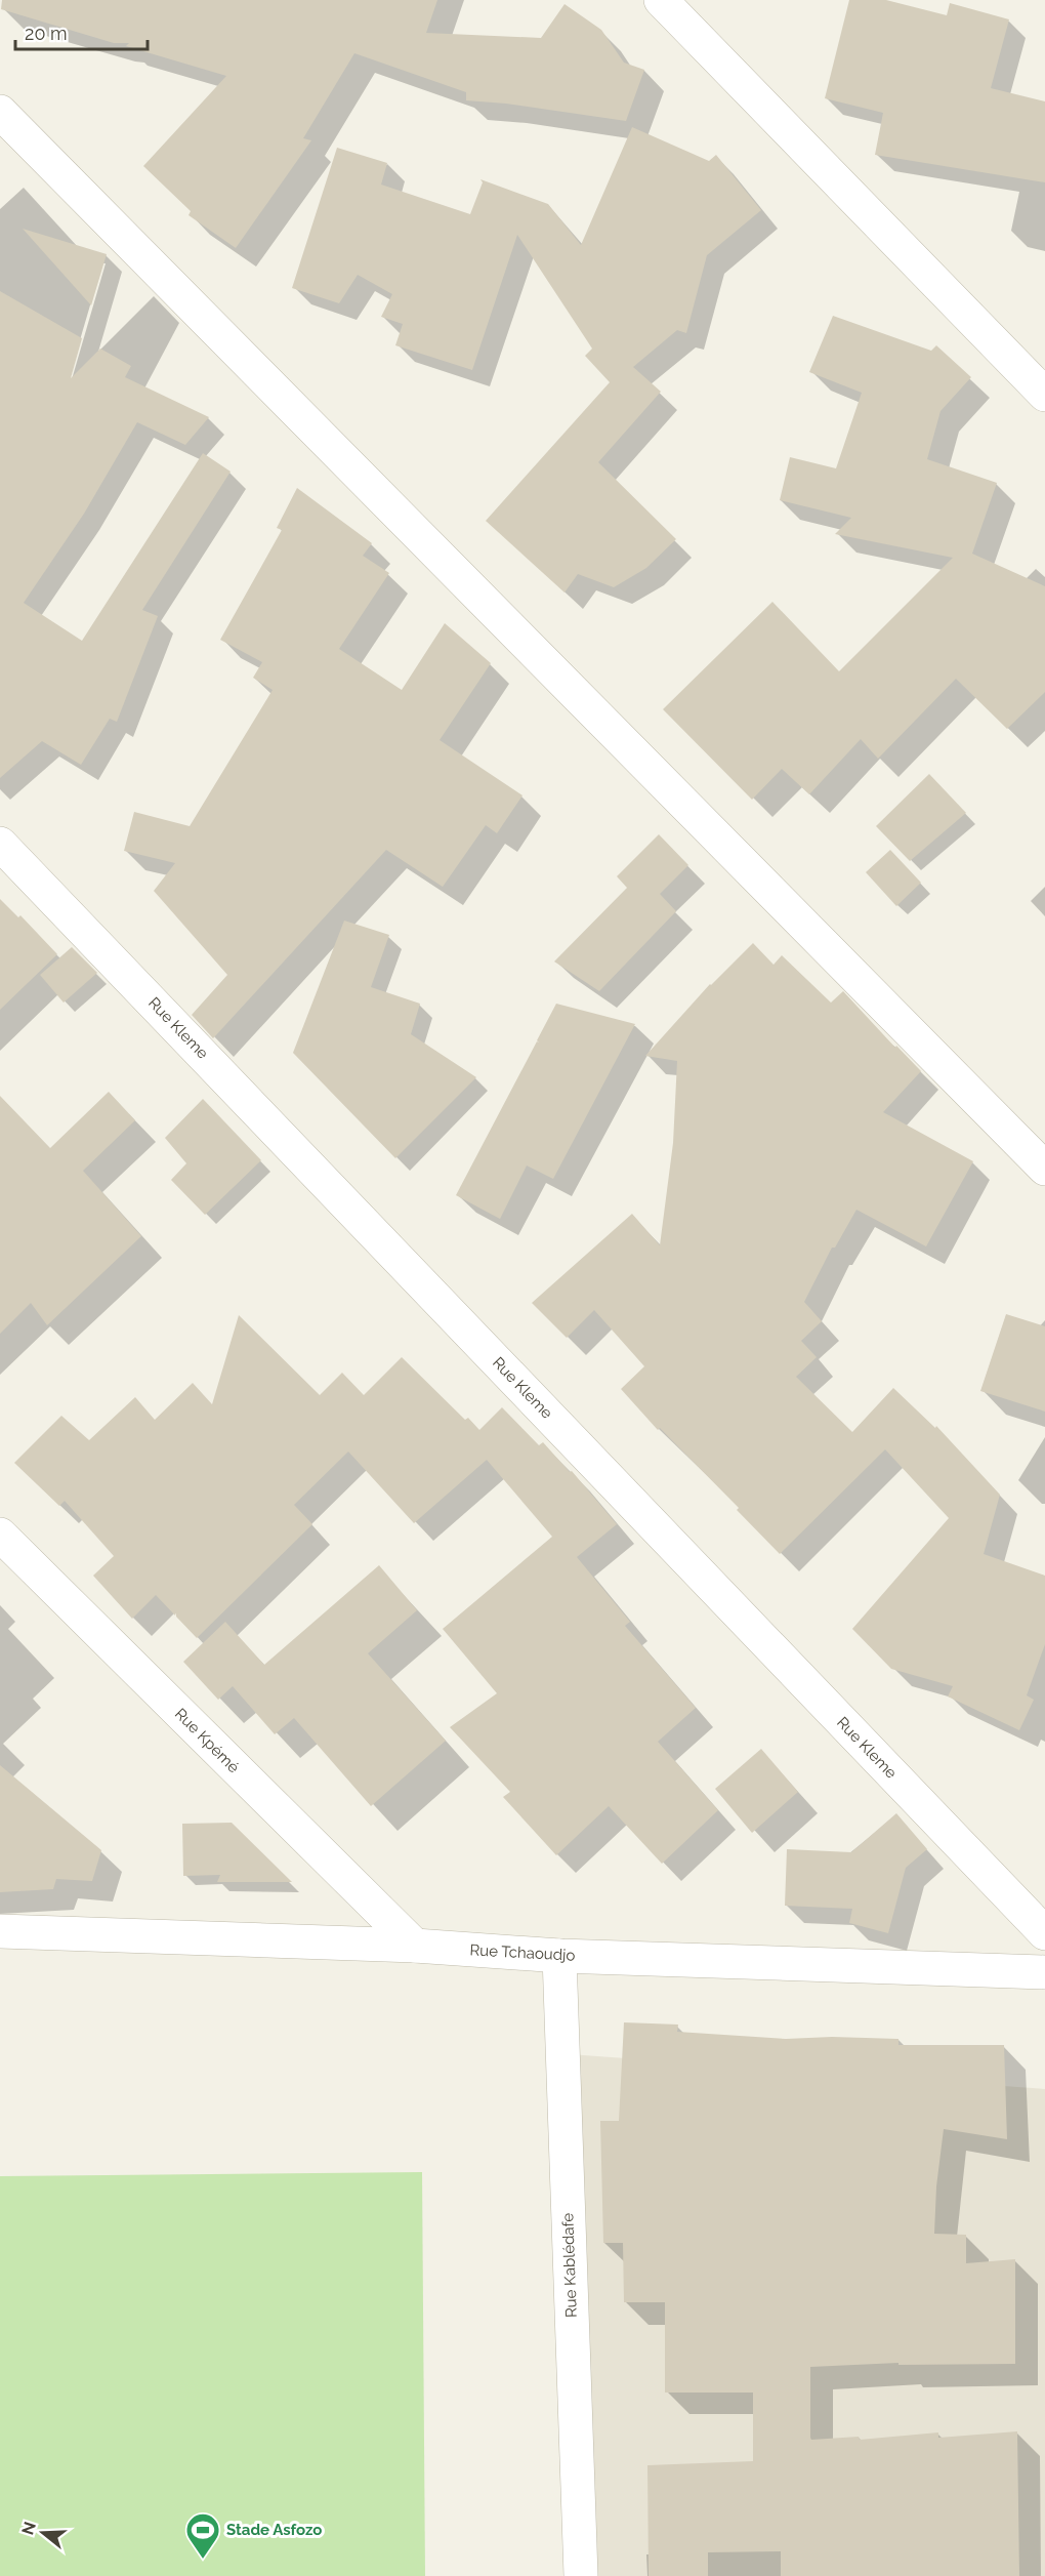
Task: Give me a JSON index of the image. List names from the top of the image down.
{
  "streets": {
    "street": [
      "Rue Kleme",
      "Rue Kpémé",
      "Rue Tchaoudjo",
      "Rue Kablédafe"
    ]
  },
  "crossings": [
    ["Rue Kpémé", "Rue Tchaoudjo"],
    ["Rue Tchaoudjo", "Rue Kablédafe"]
  ],
  "places": {
    "sports": ["Stade Asfozo"]
  },
  "scale_bar": "20 m",
  "north": "left"
}
